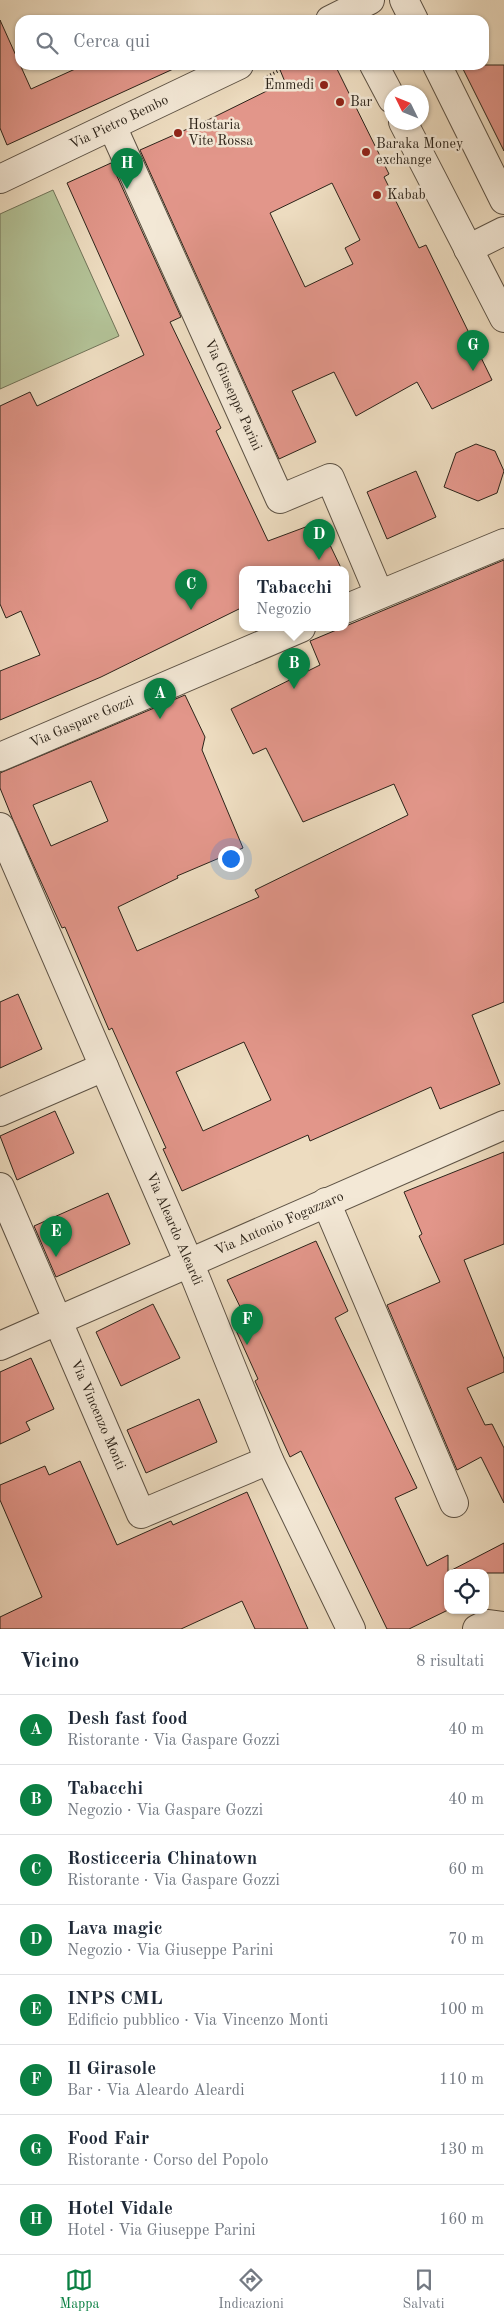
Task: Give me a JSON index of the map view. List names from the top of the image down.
{
  "streets": {
    "street": [
      "Via Pietro Bembo",
      "Via Giuseppe Parini",
      "Via Gaspare Gozzi",
      "Via Antonio Fogazzaro",
      "Via Aleardo Aleardi",
      "Via Vincenzo Monti"
    ]
  },
  "crossings": [
    ["Via Pietro Bembo", "Via Giuseppe Parini"],
    ["Via Antonio Fogazzaro", "Via Aleardo Aleardi"],
    ["Via Antonio Fogazzaro", "Via Vincenzo Monti"],
    ["Via Aleardo Aleardi", "Via Vincenzo Monti"]
  ],
  "places": [
    "Emmedi",
    "Bar",
    "Hostaria Vite Rossa",
    "Baraka Money exchange",
    "Kabab"
  ],
  "north": "top left",
  "page": {
    "search": "Cerca qui",
    "pins": [
      "H",
      "G",
      "D",
      "C",
      "B",
      "A",
      "E",
      "F"
    ],
    "popup": ["Tabacchi", "Negozio"],
    "heading": ["Vicino", "8 risultati"],
    "list": [
      {
        "mark": "A",
        "name": "Desh fast food",
        "note": "Ristorante · Via Gaspare Gozzi",
        "value": "40 m"
      },
      {
        "mark": "B",
        "name": "Tabacchi",
        "note": "Negozio · Via Gaspare Gozzi",
        "value": "40 m"
      },
      {
        "mark": "C",
        "name": "Rosticceria Chinatown",
        "note": "Ristorante · Via Gaspare Gozzi",
        "value": "60 m"
      },
      {
        "mark": "D",
        "name": "Lava magic",
        "note": "Negozio · Via Giuseppe Parini",
        "value": "70 m"
      },
      {
        "mark": "E",
        "name": "INPS CML",
        "note": "Edificio pubblico · Via Vincenzo Monti",
        "value": "100 m"
      },
      {
        "mark": "F",
        "name": "Il Girasole",
        "note": "Bar · Via Aleardo Aleardi",
        "value": "110 m"
      },
      {
        "mark": "G",
        "name": "Food Fair",
        "note": "Ristorante · Corso del Popolo",
        "value": "130 m"
      },
      {
        "mark": "H",
        "name": "Hotel Vidale",
        "note": "Hotel · Via Giuseppe Parini",
        "value": "160 m"
      }
    ],
    "nav": ["Mappa", "Indicazioni", "Salvati"]
  }
}
